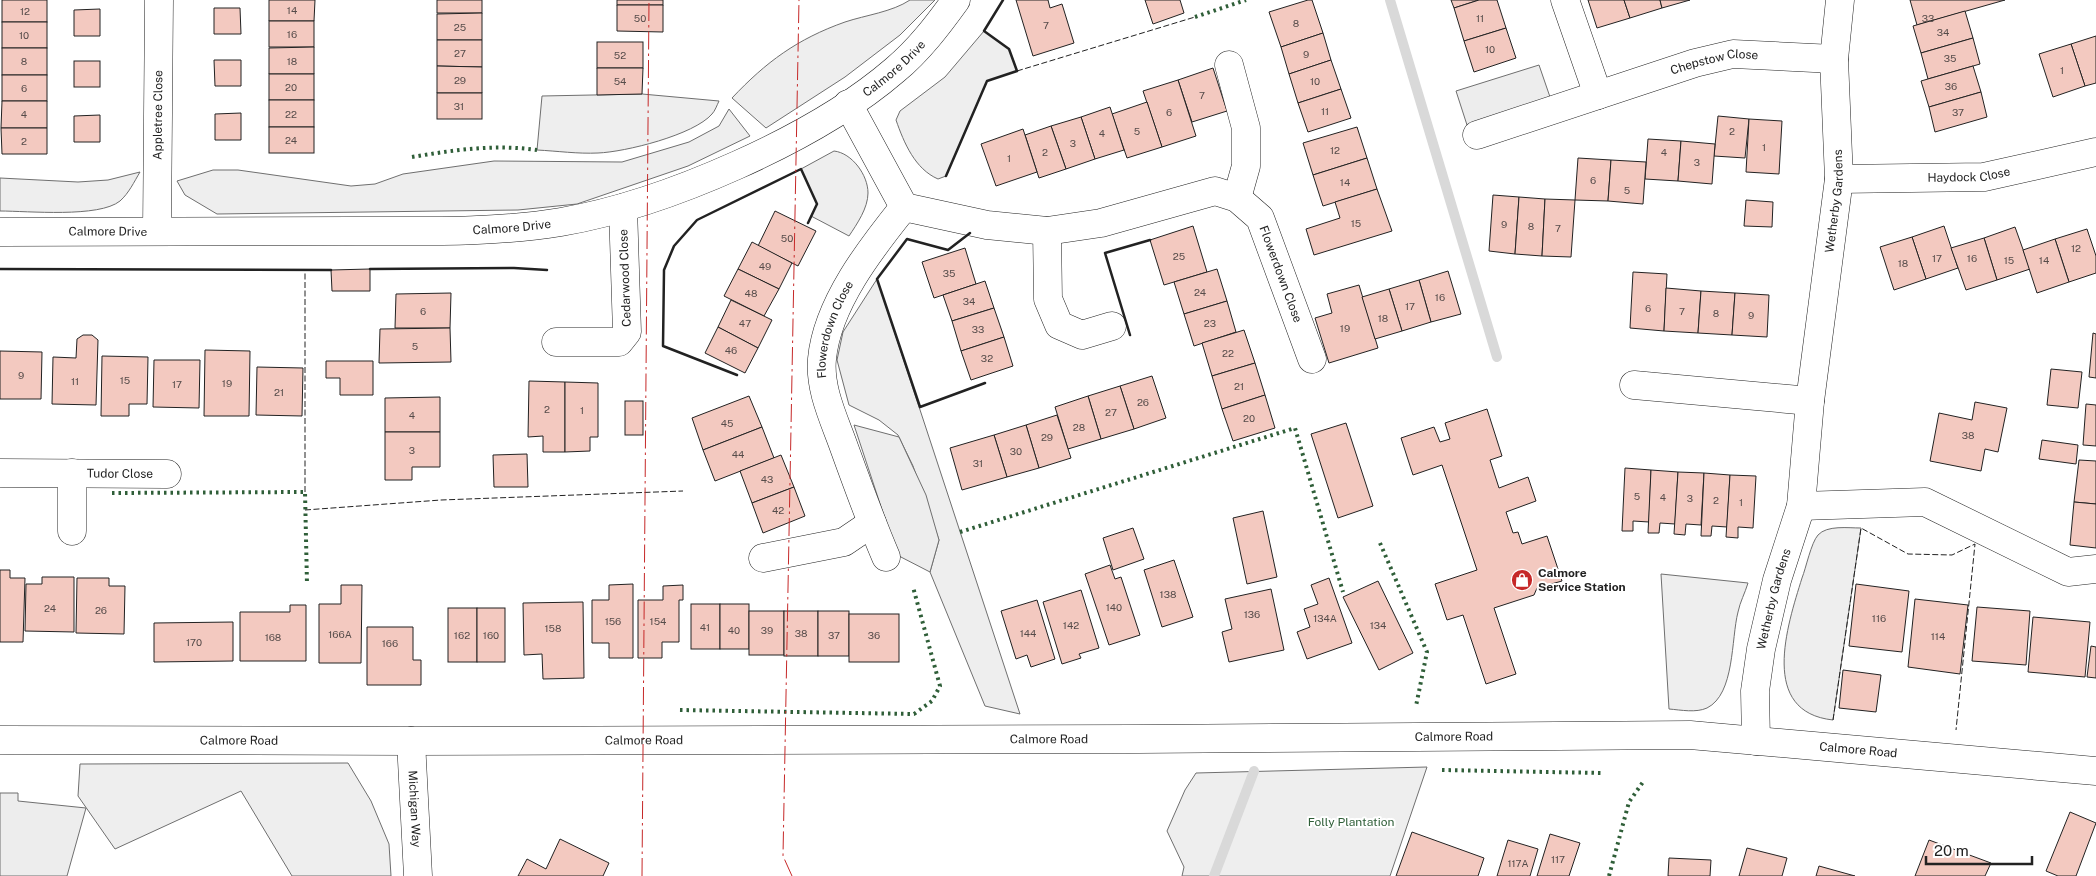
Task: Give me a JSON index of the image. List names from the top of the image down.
{
  "streets": {
    "street": [
      "Chepstow Close",
      "Calmore Drive",
      "Appletree Close",
      "Haydock Close",
      "Wetherby Gardens",
      "Flowerdown Close",
      "Cedarwood Close",
      "Tudor Close",
      "Calmore Road",
      "Michigan Way"
    ]
  },
  "crossings": [
    ["Chepstow Close", "Wetherby Gardens"],
    ["Calmore Drive", "Appletree Close"],
    ["Calmore Drive", "Cedarwood Close"],
    ["Haydock Close", "Wetherby Gardens"],
    ["Wetherby Gardens", "Calmore Road"],
    ["Calmore Road", "Michigan Way"]
  ],
  "parks": ["Folly Plantation"],
  "places": {
    "shop": ["Calmore Service Station"]
  },
  "house_numbers": [
    "14",
    "12",
    "50",
    "11",
    "33",
    "8",
    "7",
    "25",
    "34",
    "16",
    "10",
    "10",
    "27",
    "9",
    "52",
    "35",
    "8",
    "18",
    "1",
    "29",
    "54",
    "10",
    "36",
    "20",
    "6",
    "7",
    "31",
    "11",
    "6",
    "37",
    "4",
    "22",
    "5",
    "2",
    "4",
    "24",
    "2",
    "3",
    "1",
    "12",
    "2",
    "4",
    "1",
    "3",
    "6",
    "14",
    "5",
    "15",
    "9",
    "8",
    "7",
    "50",
    "12",
    "25",
    "17",
    "16",
    "15",
    "14",
    "18",
    "49",
    "35",
    "24",
    "48",
    "16",
    "34",
    "17",
    "6",
    "6",
    "7",
    "8",
    "9",
    "18",
    "47",
    "23",
    "19",
    "33",
    "5",
    "46",
    "22",
    "32",
    "9",
    "15",
    "11",
    "19",
    "17",
    "21",
    "21",
    "26",
    "2",
    "1",
    "27",
    "4",
    "20",
    "45",
    "28",
    "38",
    "29",
    "3",
    "30",
    "44",
    "31",
    "43",
    "5",
    "4",
    "3",
    "2",
    "1",
    "42",
    "138",
    "140",
    "24",
    "26",
    "136",
    "134A",
    "116",
    "156",
    "154",
    "142",
    "134",
    "41",
    "158",
    "40",
    "39",
    "38",
    "144",
    "166A",
    "162",
    "160",
    "37",
    "36",
    "114",
    "168",
    "170",
    "166",
    "117",
    "117A"
  ],
  "scale_bar": "20 m"
}
